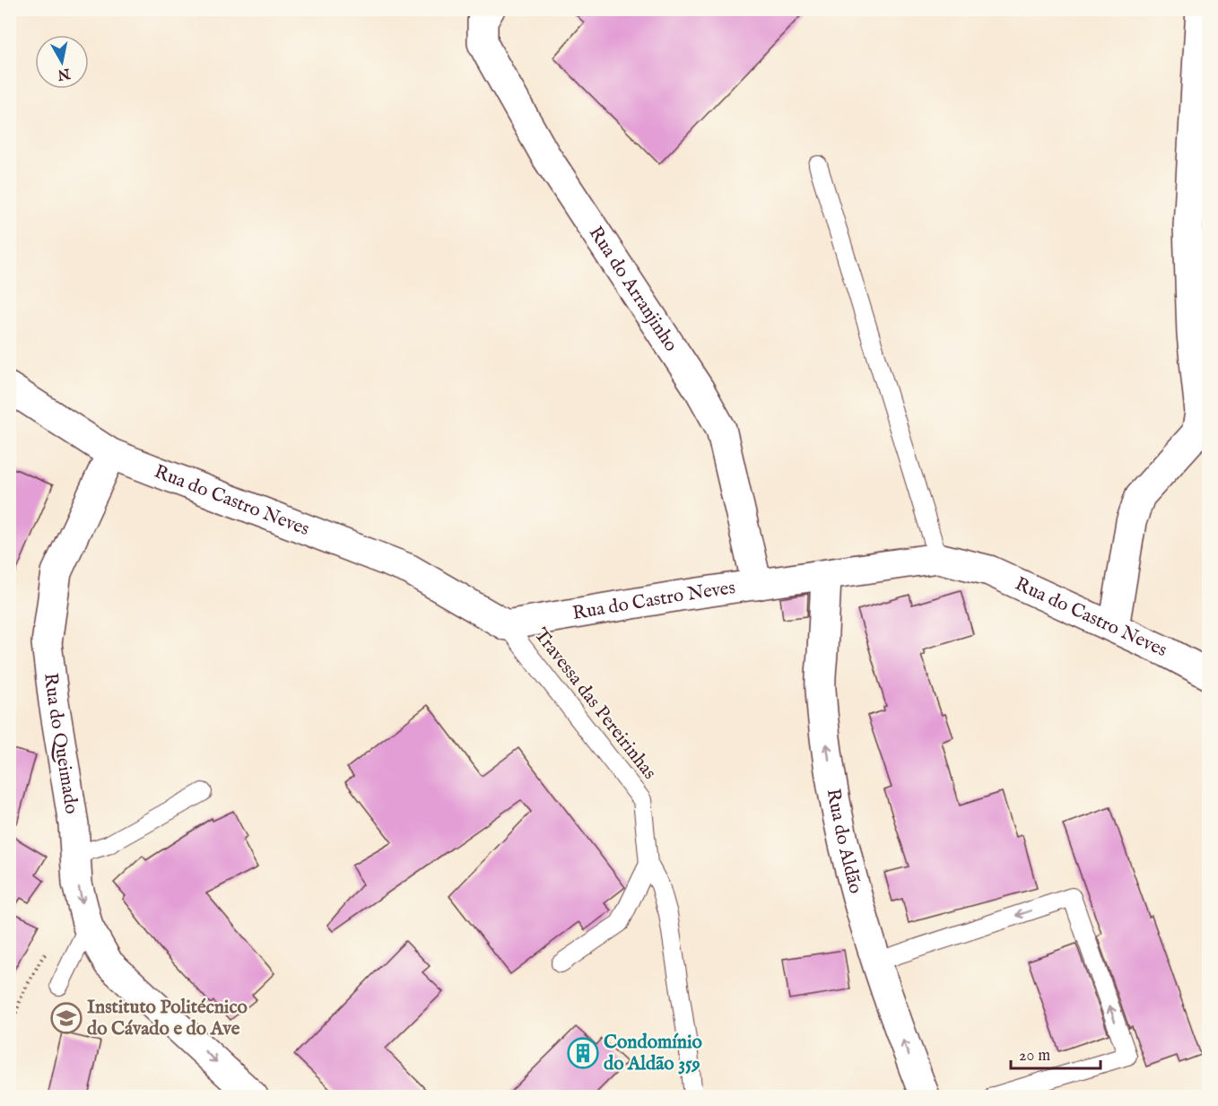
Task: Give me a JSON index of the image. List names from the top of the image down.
{
  "streets": {
    "street": [
      "Rua do Arranjinho",
      "Rua do Castro Neves",
      "Rua do Queimado",
      "Rua do Aldão"
    ],
    "lane": ["Travessa das Pereirinhas"]
  },
  "crossings": [
    ["Rua do Arranjinho", "Rua do Castro Neves"],
    ["Rua do Castro Neves", "Travessa das Pereirinhas"],
    ["Rua do Castro Neves", "Rua do Queimado"],
    ["Rua do Castro Neves", "Rua do Aldão"]
  ],
  "one_way": ["Rua do Queimado", "Rua do Aldão"],
  "places": {
    "school or university": ["Instituto Politécnico do Cávado e do Ave"],
    "building": ["Condomínio do Aldão 359"]
  },
  "scale_bar": "20 m",
  "north": "bottom"
}
